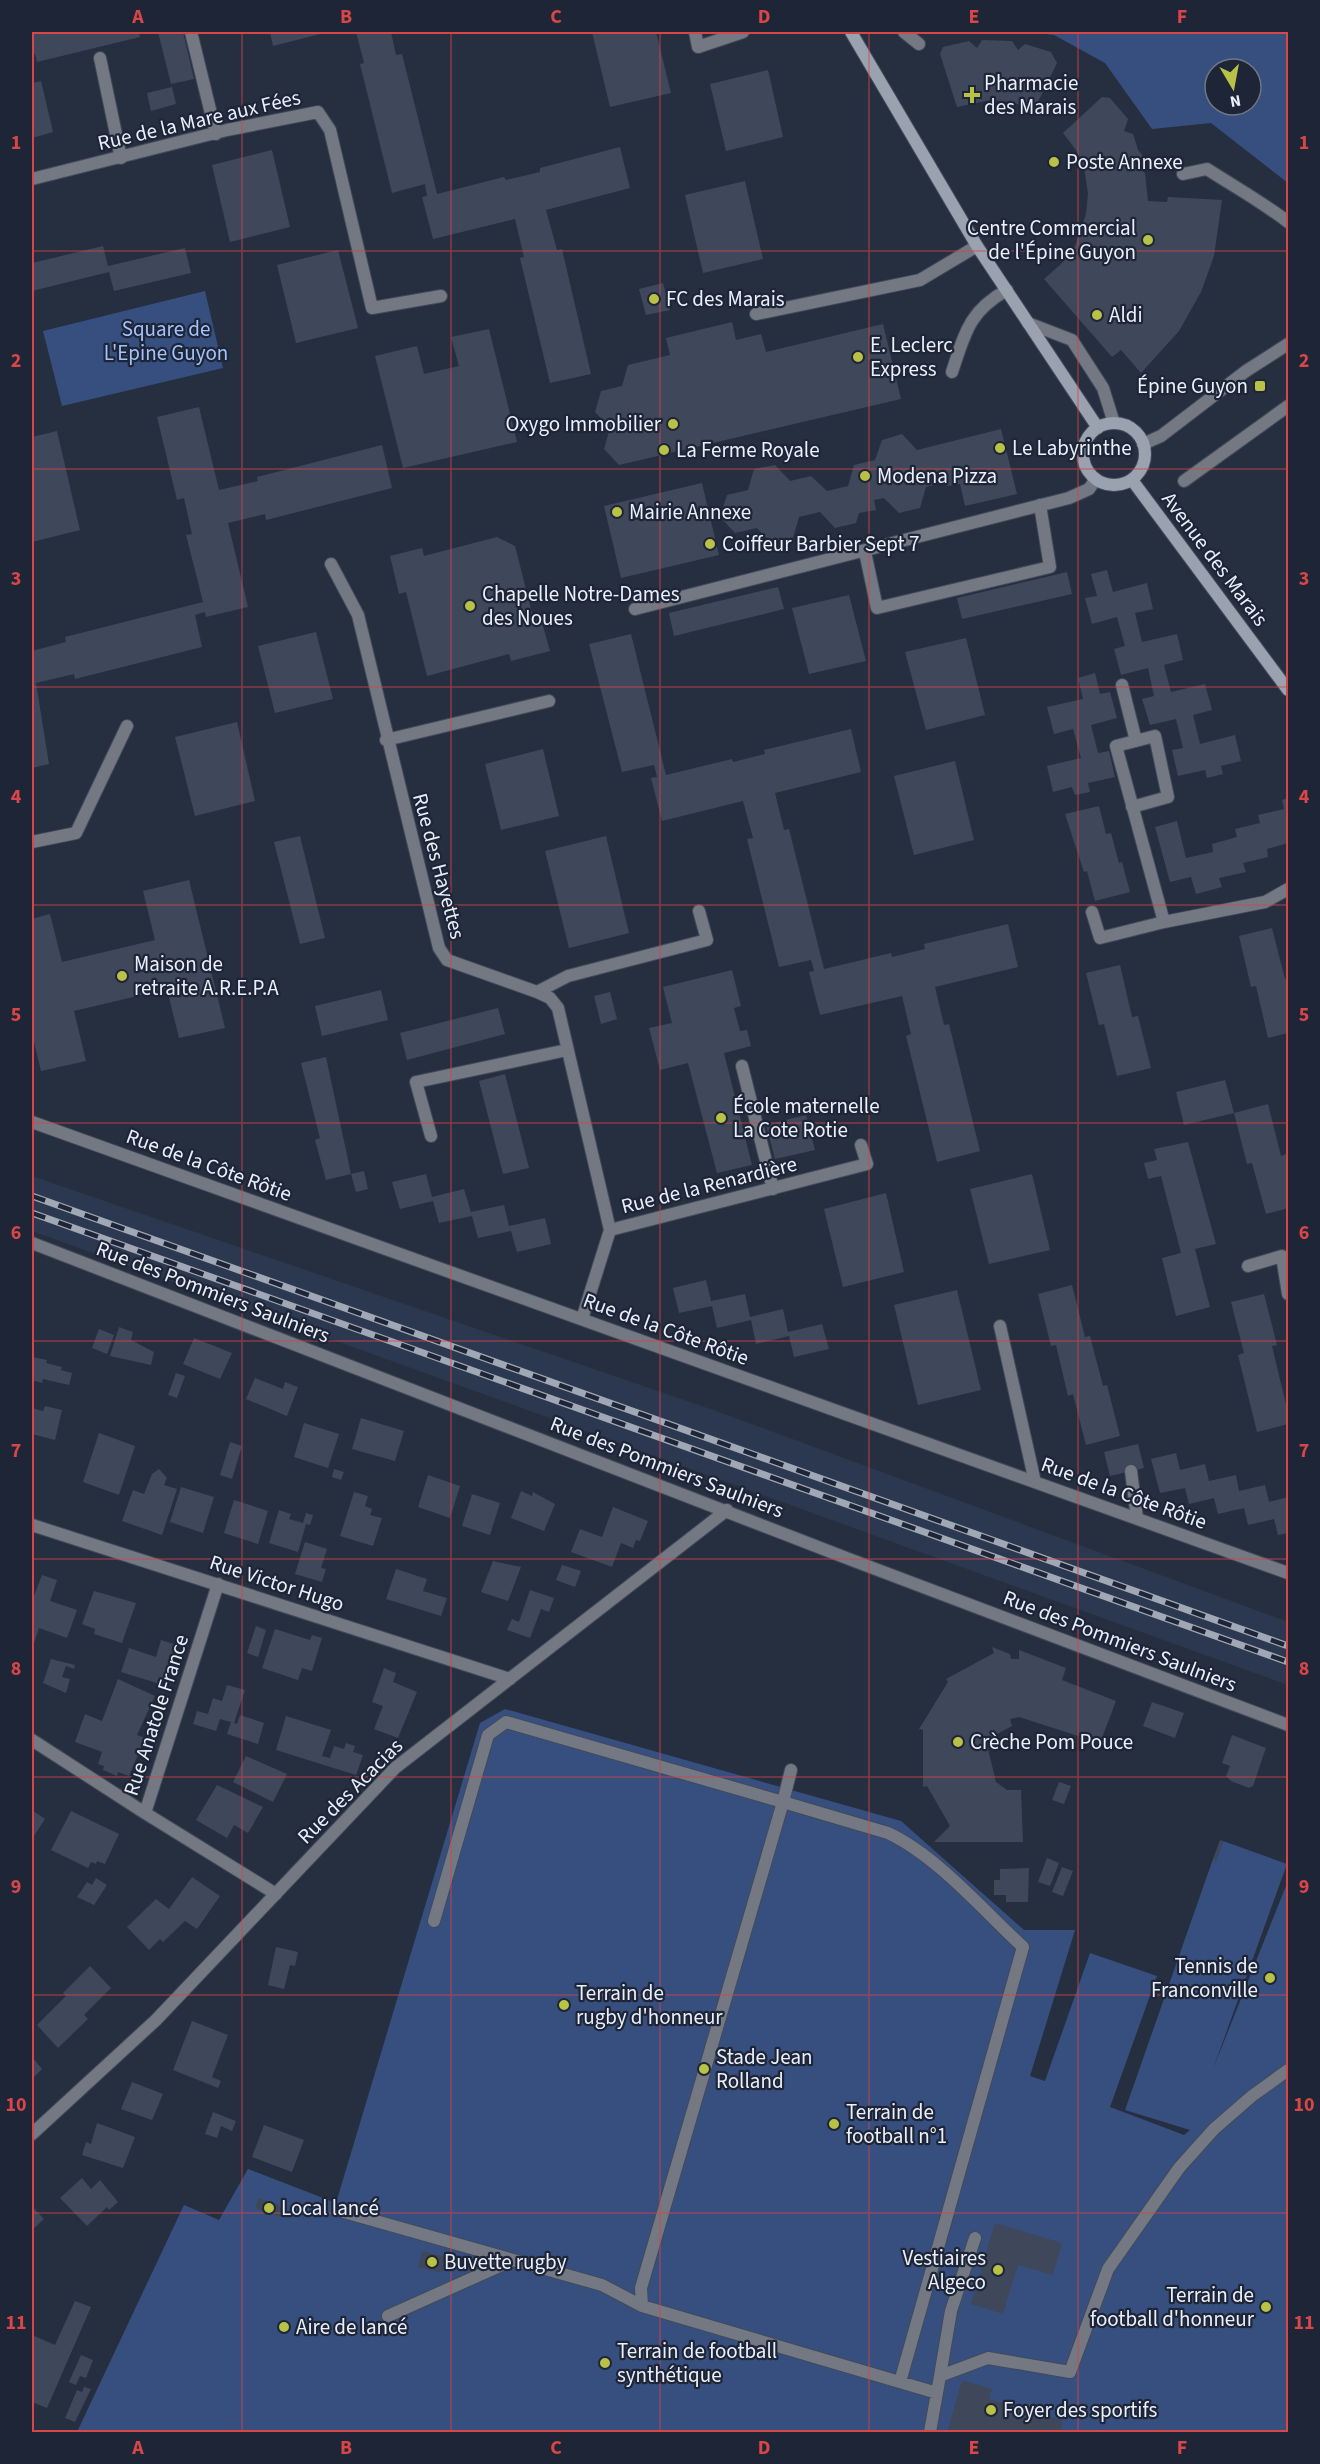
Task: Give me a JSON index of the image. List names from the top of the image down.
{
  "streets": {
    "street": [
      "Rue de la Mare aux Fées",
      "Avenue des Marais",
      "Rue des Hayettes",
      "Rue de la Côte Rôtie",
      "Rue de la Renardière",
      "Rue des Pommiers Saulniers",
      "Rue Victor Hugo",
      "Rue Anatole France",
      "Rue des Acacias"
    ]
  },
  "crossings": [
    ["Rue des Hayettes", "Rue de la Renardière"],
    ["Rue des Pommiers Saulniers", "Rue des Acacias"],
    ["Rue Victor Hugo", "Rue Anatole France"],
    ["Rue Victor Hugo", "Rue des Acacias"],
    ["Rue Anatole France", "Rue des Acacias"]
  ],
  "parks": ["Square de L'Epine Guyon"],
  "places": {
    "health": ["Pharmacie des Marais"],
    "other": [
      "Poste Annexe",
      "Centre Commercial de l'Épine Guyon",
      "FC des Marais",
      "Aldi",
      "E. Leclerc Express",
      "Oxygo Immobilier",
      "Le Labyrinthe",
      "La Ferme Royale",
      "Modena Pizza",
      "Mairie Annexe",
      "Coiffeur Barbier Sept 7",
      "Chapelle Notre-Dames des Noues",
      "Maison de retraite A.R.E.P.A",
      "École maternelle La Cote Rotie",
      "Crèche Pom Pouce",
      "Tennis de Franconville",
      "Terrain de rugby d'honneur",
      "Stade Jean Rolland",
      "Terrain de football n°1",
      "Local lancé",
      "Buvette rugby",
      "Vestiaires Algeco",
      "Terrain de football d'honneur",
      "Aire de lancé",
      "Terrain de football synthétique",
      "Foyer des sportifs"
    ],
    "transit": ["Épine Guyon"]
  },
  "north": "bottom",
  "grid": {
    "columns": [
      "A",
      "B",
      "C",
      "D",
      "E",
      "F"
    ],
    "rows": [
      "1",
      "2",
      "3",
      "4",
      "5",
      "6",
      "7",
      "8",
      "9",
      "10",
      "11"
    ]
  }
}
